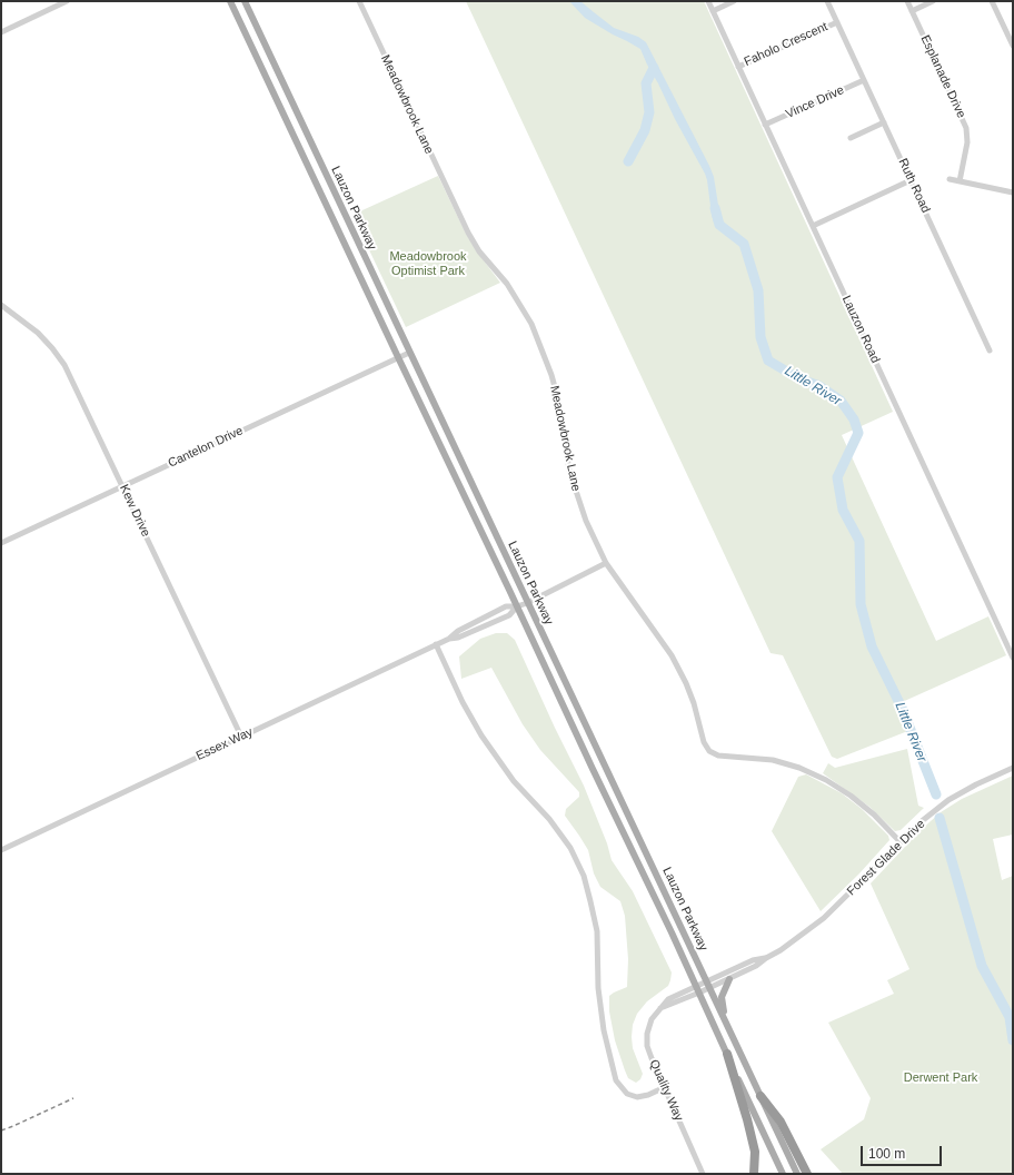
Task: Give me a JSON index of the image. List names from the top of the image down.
{
  "streets": {
    "main road": ["Lauzon Parkway"],
    "street": [
      "Faholo Crescent",
      "Esplanade Drive",
      "Vince Drive",
      "Meadowbrook Lane",
      "Ruth Road",
      "Lauzon Road",
      "Cantelon Drive",
      "Kew Drive",
      "Essex Way",
      "Forest Glade Drive",
      "Quality Way"
    ]
  },
  "crossings": [
    ["Faholo Crescent", "Ruth Road"],
    ["Faholo Crescent", "Lauzon Road"],
    ["Vince Drive", "Ruth Road"],
    ["Vince Drive", "Lauzon Road"],
    ["Meadowbrook Lane", "Essex Way"],
    ["Meadowbrook Lane", "Forest Glade Drive"],
    ["Lauzon Parkway", "Cantelon Drive"],
    ["Lauzon Parkway", "Essex Way"],
    ["Lauzon Parkway", "Forest Glade Drive"],
    ["Lauzon Parkway", "Quality Way"],
    ["Cantelon Drive", "Kew Drive"],
    ["Kew Drive", "Essex Way"],
    ["Forest Glade Drive", "Quality Way"]
  ],
  "water": ["Little River"],
  "parks": ["Meadowbrook Optimist Park", "Derwent Park"],
  "scale_bar": "100 m"
}
